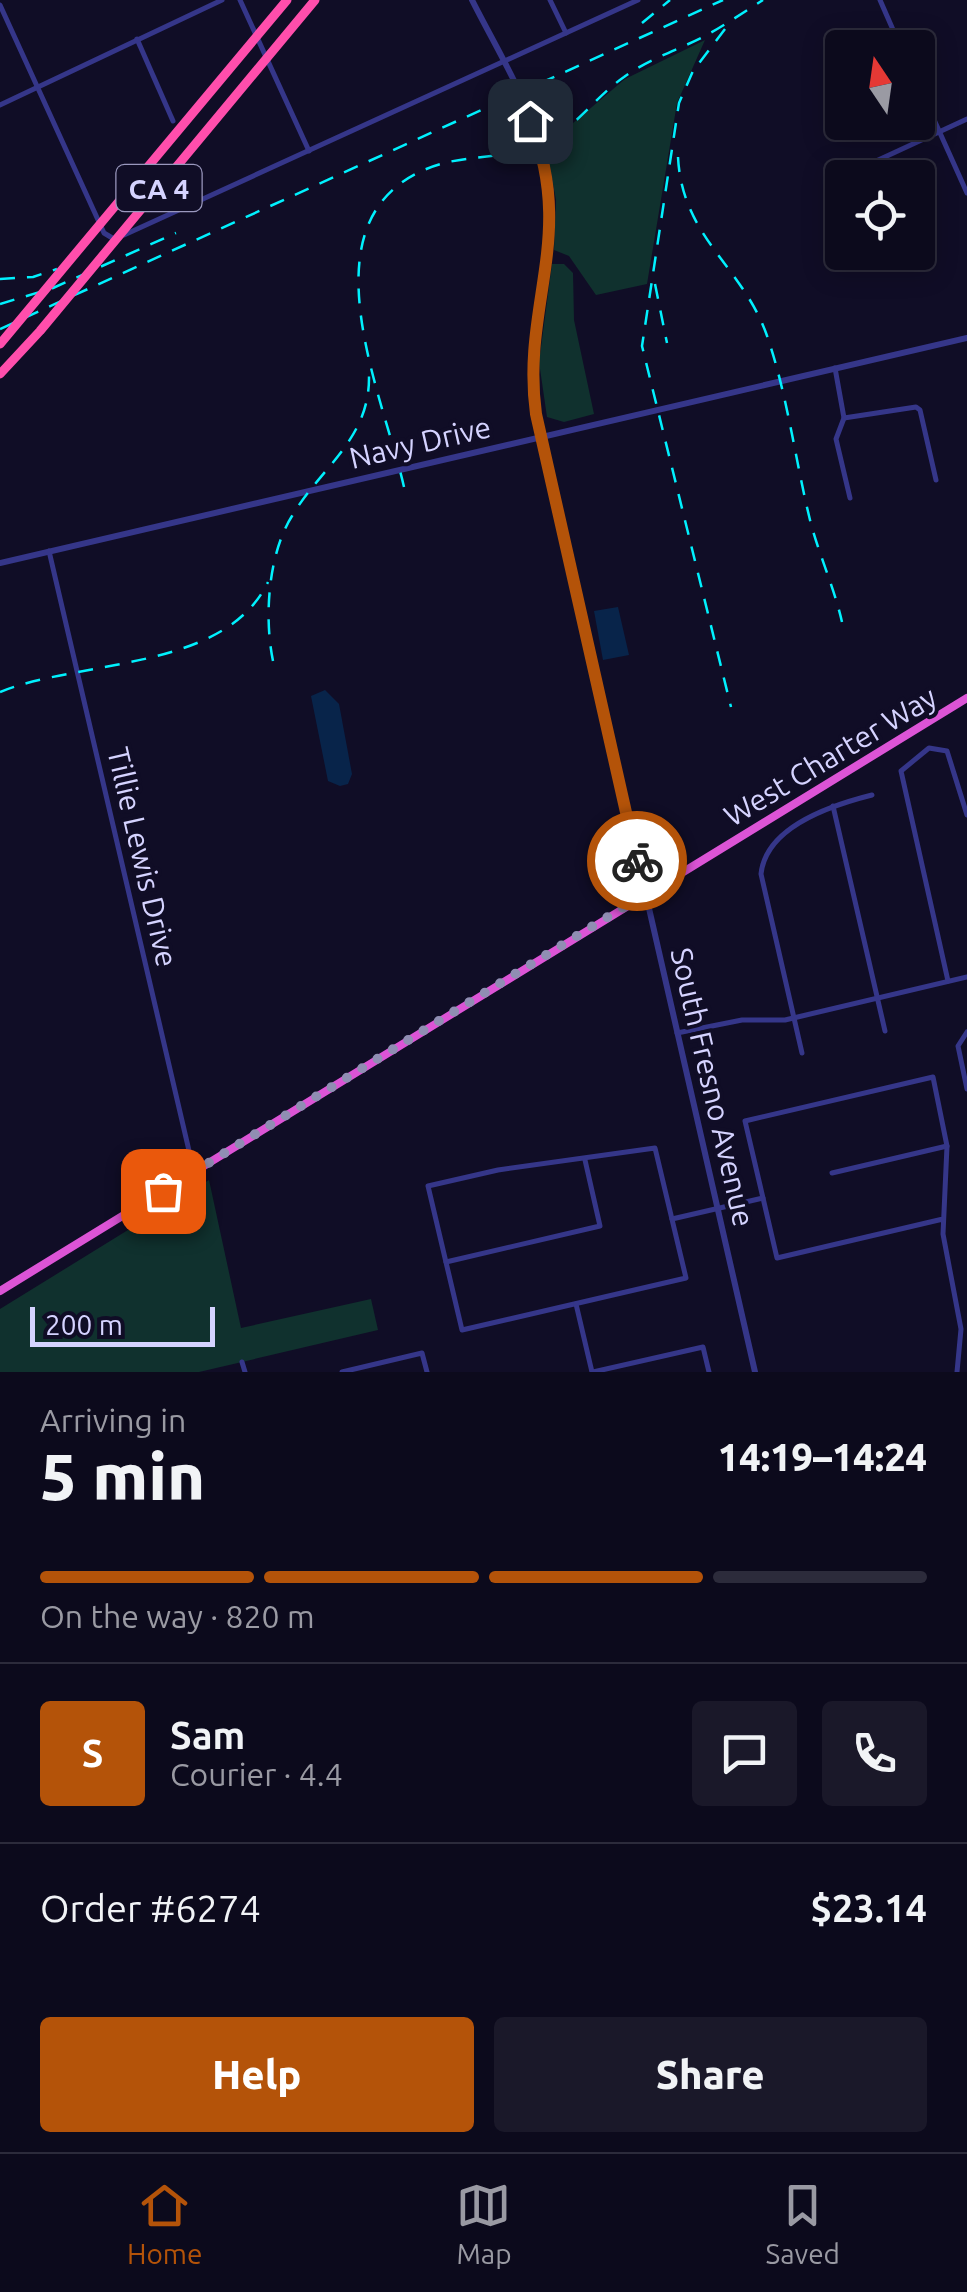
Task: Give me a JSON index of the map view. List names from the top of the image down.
{
  "streets": {
    "highway": ["CA 4", "West Charter Way"],
    "street": ["Navy Drive", "Tillie Lewis Drive", "South Fresno Avenue"]
  },
  "crossings": [
    ["Navy Drive", "Tillie Lewis Drive"],
    ["Navy Drive", "South Fresno Avenue"],
    ["West Charter Way", "Tillie Lewis Drive"],
    ["West Charter Way", "South Fresno Avenue"]
  ],
  "scale_bar": "200 m",
  "north": "top",
  "page": {
    "scale": "200 m",
    "heading": ["5 min", "Arriving in", "14:19–14:24"],
    "panel": [
      "Sam",
      "Courier · 4.4",
      "Order #6274",
      "$23.14"
    ],
    "bar": "On the way · 820 m",
    "round": "S",
    "buttons": ["Help", "Share"],
    "tabs": ["Home", "Map", "Saved"]
  }
}
